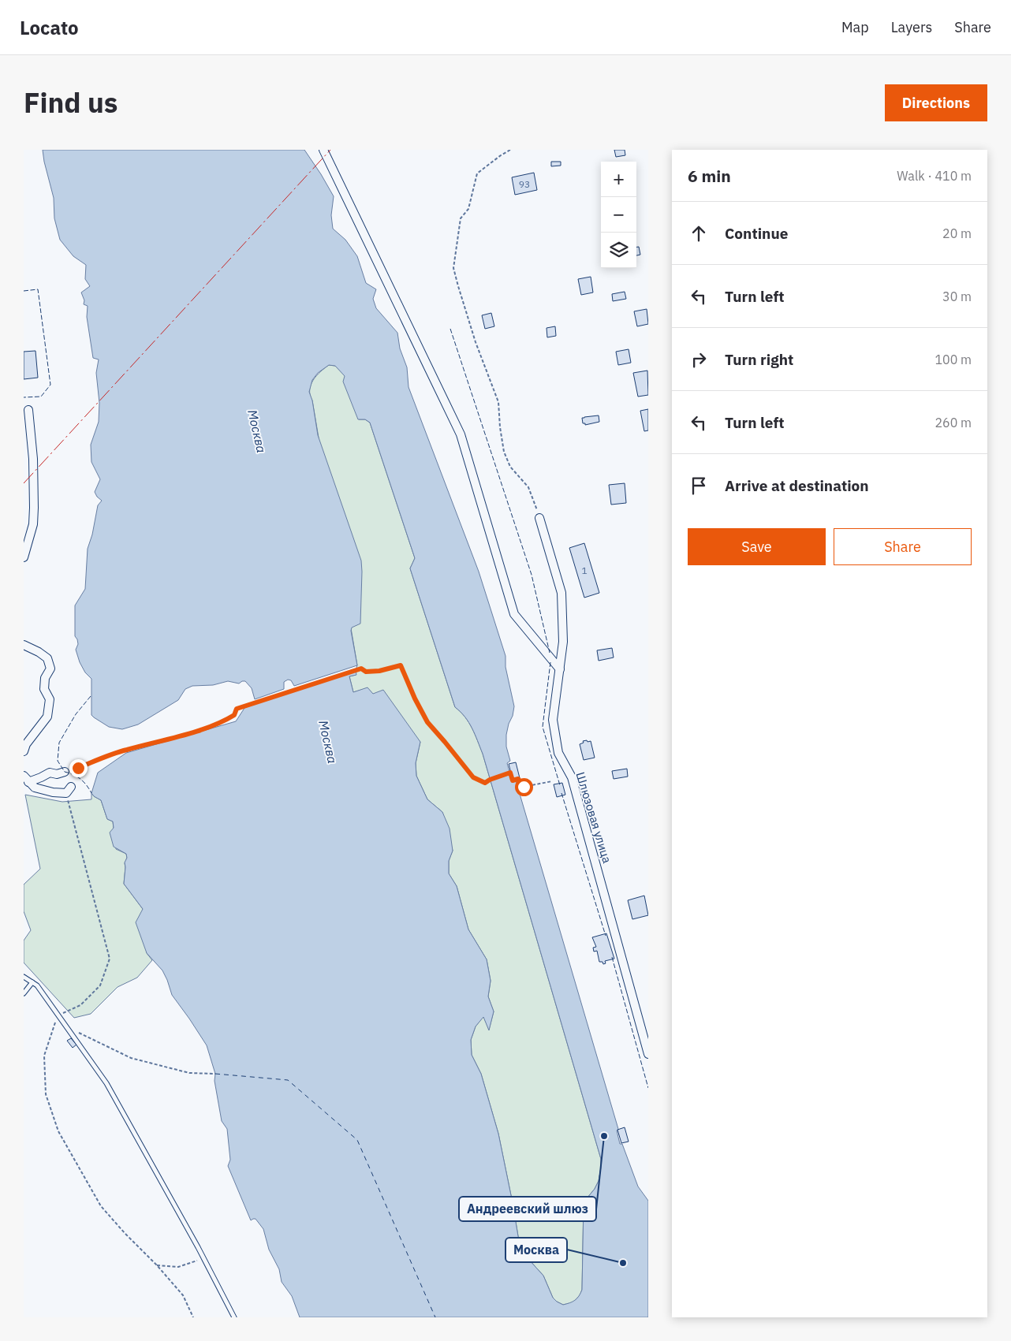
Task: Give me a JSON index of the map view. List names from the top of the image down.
{
  "streets": {
    "street": ["Шлюзовая улица"]
  },
  "water": ["Москва"],
  "places": ["Андреевский шлюз", "Москва"],
  "house_numbers": ["93", "1"],
  "page": {
    "header": "Locato",
    "nav": ["Map", "Layers", "Share"],
    "title": "Find us",
    "buttons": [
      "Directions",
      ["Save", "Share"]
    ],
    "heading": ["6 min", "Walk · 410 m"],
    "map_buttons": ["+", "−"],
    "list": [
      ["Continue", "20 m"],
      ["Turn left", "30 m"],
      ["Turn right", "100 m"],
      ["Turn left", "260 m"],
      "Arrive at destination"
    ]
  }
}
